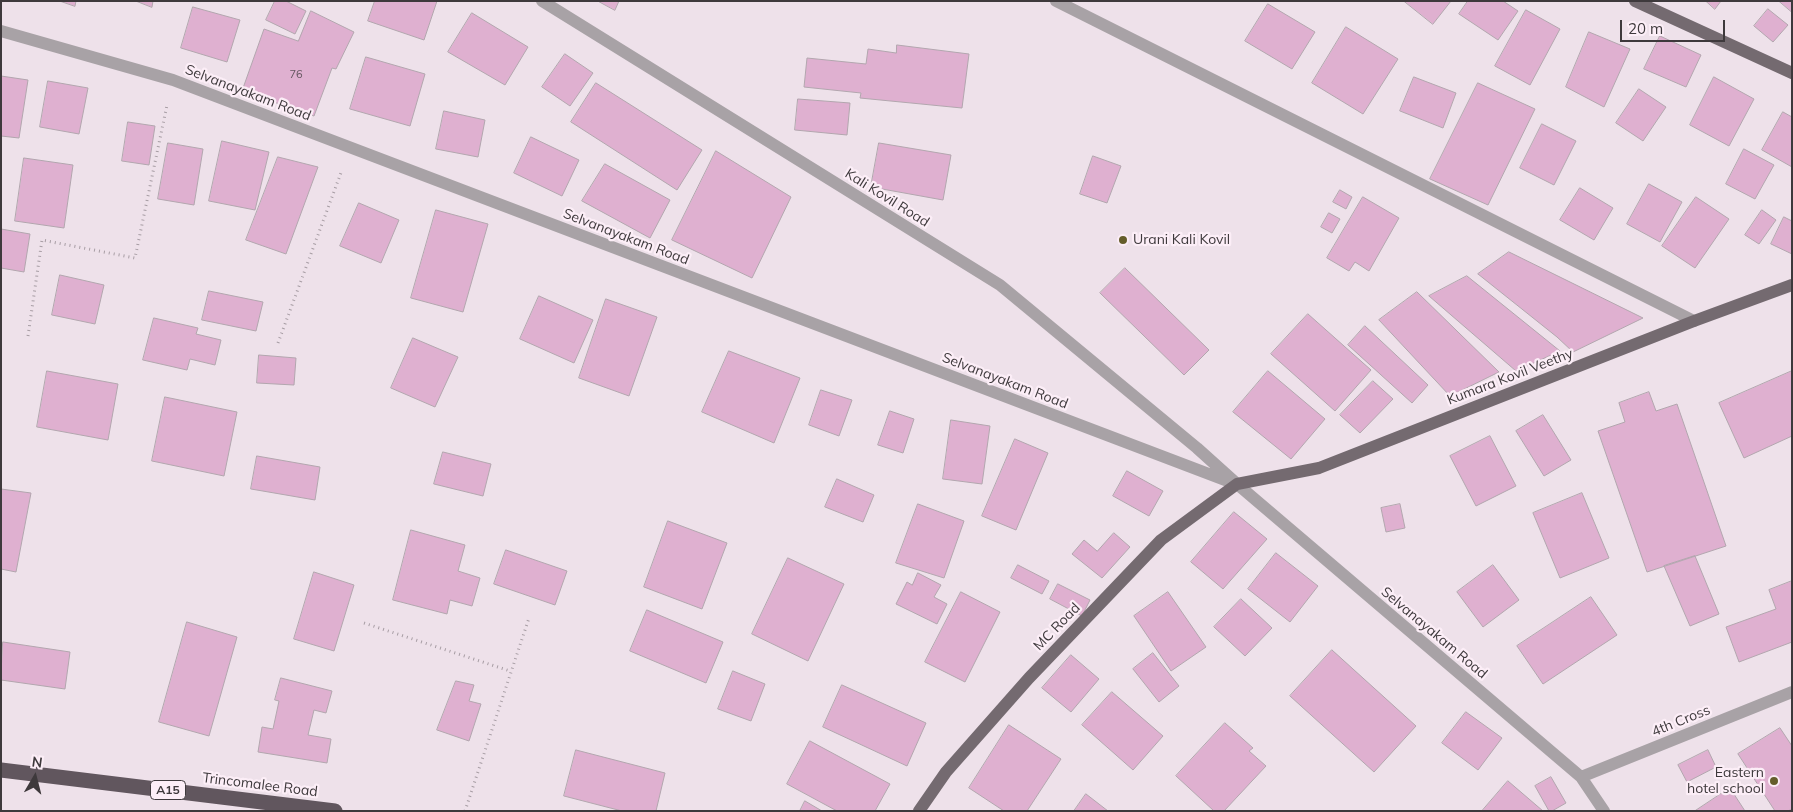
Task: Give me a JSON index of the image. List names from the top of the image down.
{
  "streets": {
    "highway": ["Trincomalee Road", "A15"],
    "main road": ["Kumara Kovil Veethy", "MC Road"],
    "street": ["Selvanayakam Road", "Kali Kovil Road", "4th Cross"]
  },
  "crossings": [
    ["Selvanayakam Road", "Kali Kovil Road"],
    ["Selvanayakam Road", "Kumara Kovil Veethy"],
    ["Selvanayakam Road", "MC Road"],
    ["Selvanayakam Road", "4th Cross"],
    ["Kumara Kovil Veethy", "MC Road"]
  ],
  "places": ["Urani Kali Kovil", "Eastern hotel school"],
  "house_numbers": ["76"],
  "scale_bar": "20 m",
  "north": "top"
}
